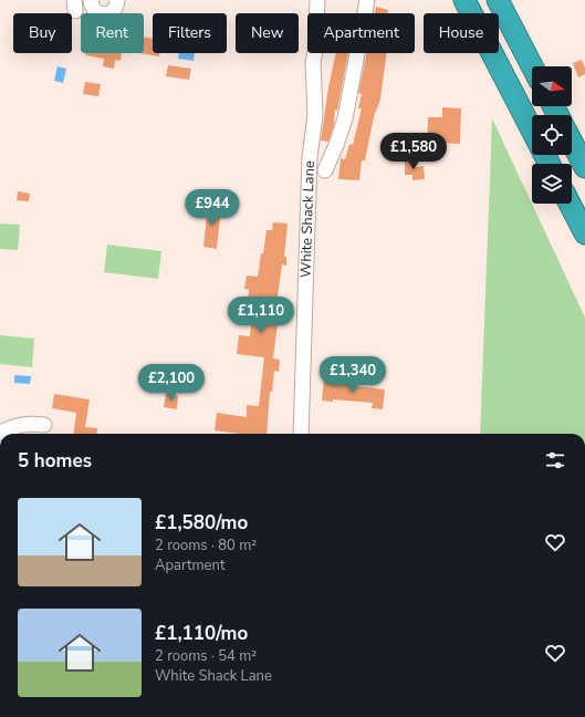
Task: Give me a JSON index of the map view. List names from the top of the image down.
{
  "streets": {
    "street": ["White Shack Lane"]
  },
  "north": "right",
  "page": {
    "chip": [
      "Buy",
      "Rent",
      "Filters",
      "New",
      "Apartment",
      "House"
    ],
    "price": [
      "£1,580",
      "£944",
      "£1,110",
      "£1,340",
      "£2,100"
    ],
    "heading": "5 homes",
    "list": [
      {
        "name": "£1,580/mo",
        "note": "2 rooms · 80 m² · Apartment"
      },
      {
        "name": "£1,110/mo",
        "note": "2 rooms · 54 m² · White Shack Lane"
      }
    ]
  }
}
